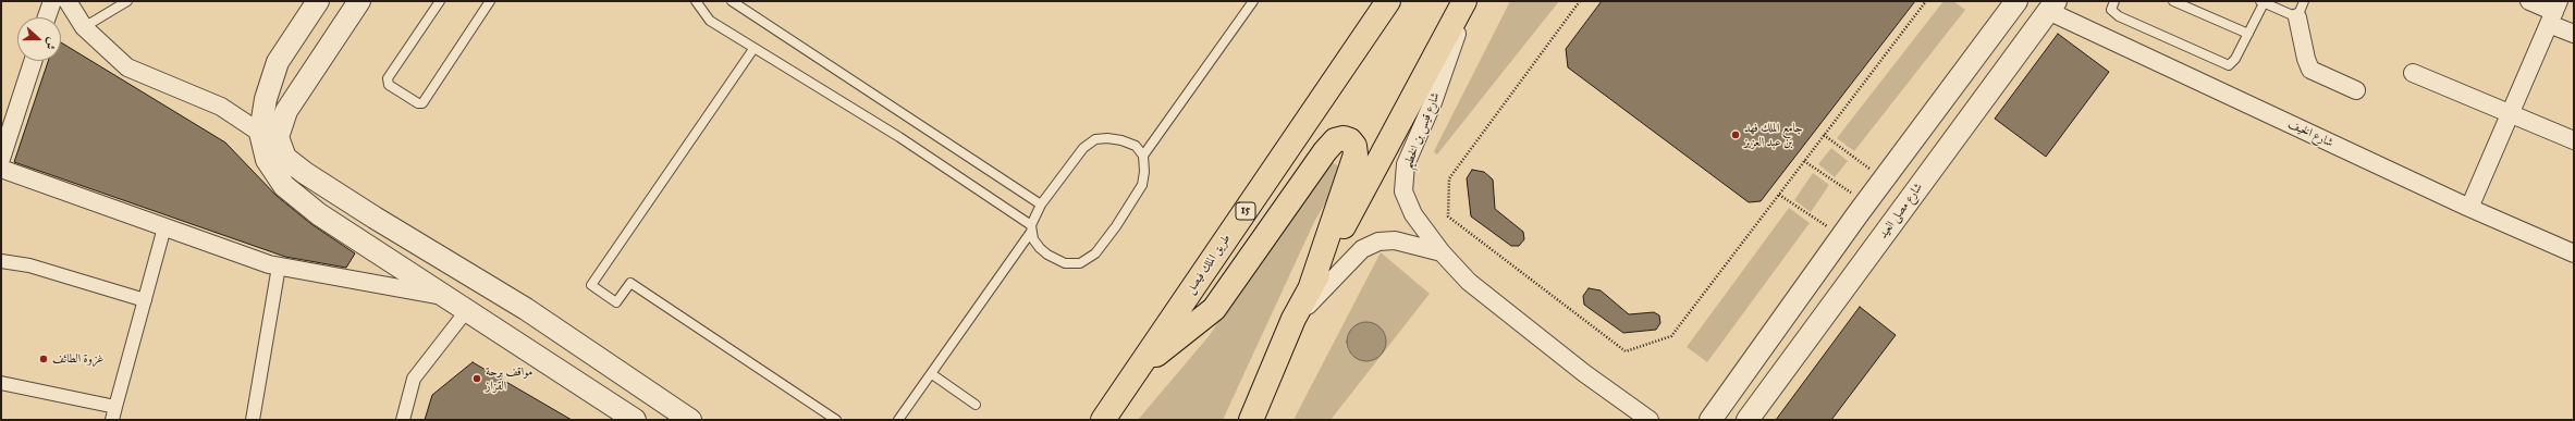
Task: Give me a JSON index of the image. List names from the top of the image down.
{
  "streets": {
    "highway": ["15", "طريق الملك فيصل"],
    "street": ["شارع قيس بن الخطيم", "شارع الخيف", "شارع مصلى العيد"]
  },
  "crossings": [
    ["شارع الخيف", "شارع مصلى العيد"]
  ],
  "places": ["جامع الملك فهد بن عبد العزيز", "غزوة الطائف", "مواقف برحة القزاز"],
  "north": "right"
}
